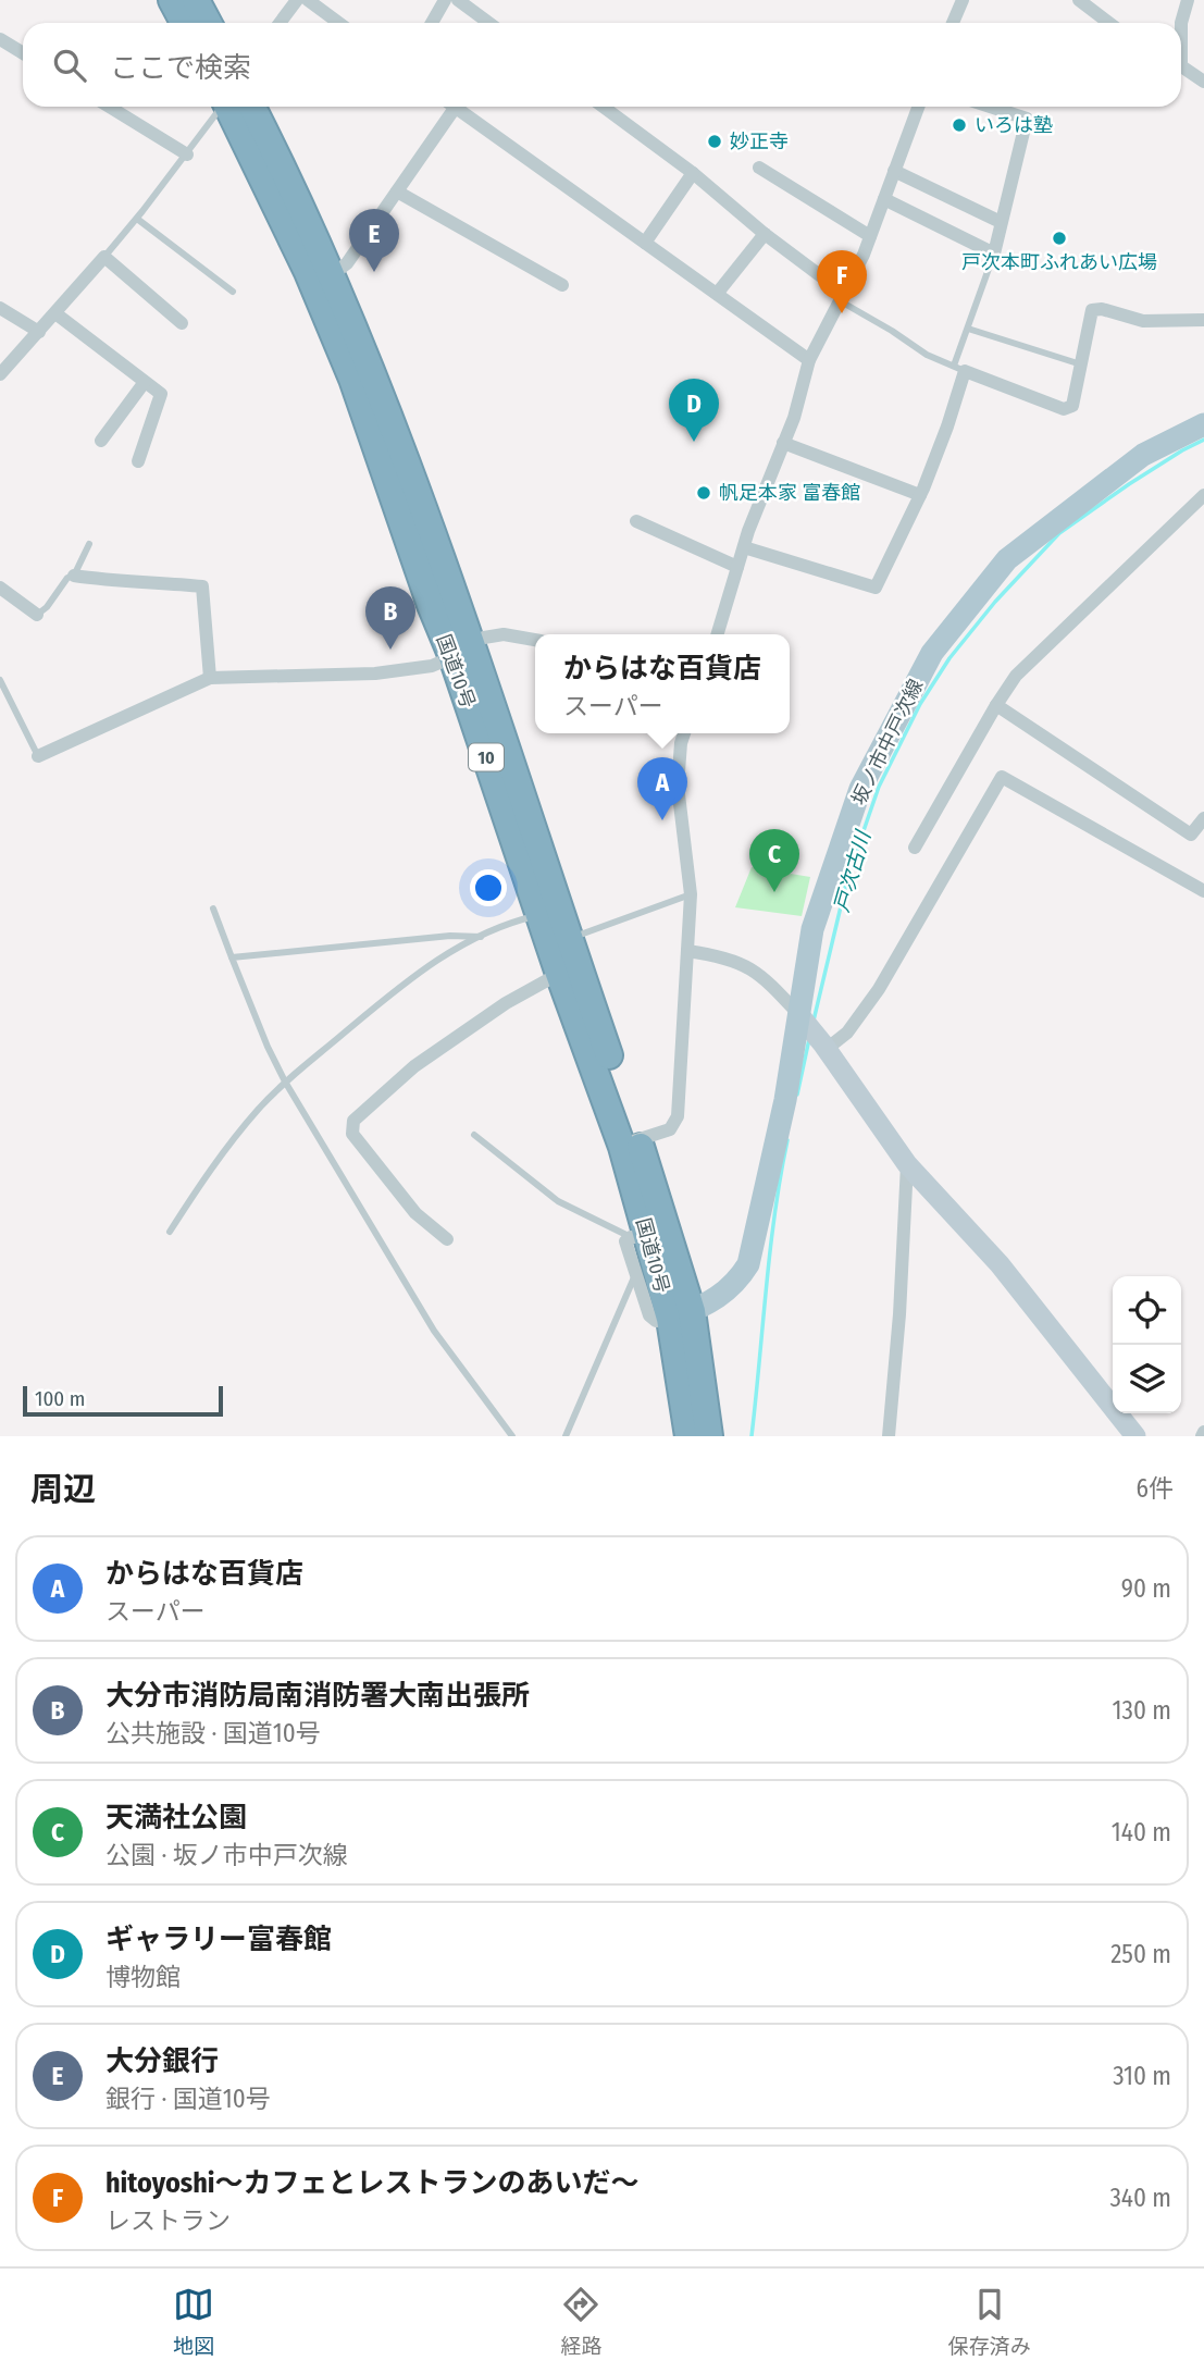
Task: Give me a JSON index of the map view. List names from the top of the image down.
{
  "streets": {
    "highway": ["国道10号", "10"],
    "main road": ["坂ノ市中戸次線"]
  },
  "crossings": [
    ["国道10号", "坂ノ市中戸次線"]
  ],
  "water": ["戸次古川"],
  "places": [
    "いろは塾",
    "妙正寺",
    "戸次本町ふれあい広場",
    "帆足本家 富春館"
  ],
  "scale_bar": "100 m",
  "page": {
    "search": "ここで検索",
    "pins": [
      "E",
      "F",
      "D",
      "B",
      "A",
      "C"
    ],
    "popup": ["からはな百貨店", "スーパー"],
    "scale": "100 m",
    "heading": ["周辺", "6件"],
    "list": [
      {
        "mark": "A",
        "name": "からはな百貨店",
        "note": "スーパー",
        "value": "90 m"
      },
      {
        "mark": "B",
        "name": "大分市消防局南消防署大南出張所",
        "note": "公共施設 · 国道10号",
        "value": "130 m"
      },
      {
        "mark": "C",
        "name": "天満社公園",
        "note": "公園 · 坂ノ市中戸次線",
        "value": "140 m"
      },
      {
        "mark": "D",
        "name": "ギャラリー富春館",
        "note": "博物館",
        "value": "250 m"
      },
      {
        "mark": "E",
        "name": "大分銀行",
        "note": "銀行 · 国道10号",
        "value": "310 m"
      },
      {
        "mark": "F",
        "name": "hitoyoshi～カフェとレストランのあいだ～",
        "note": "レストラン",
        "value": "340 m"
      }
    ],
    "nav": ["地図", "経路", "保存済み"]
  }
}
